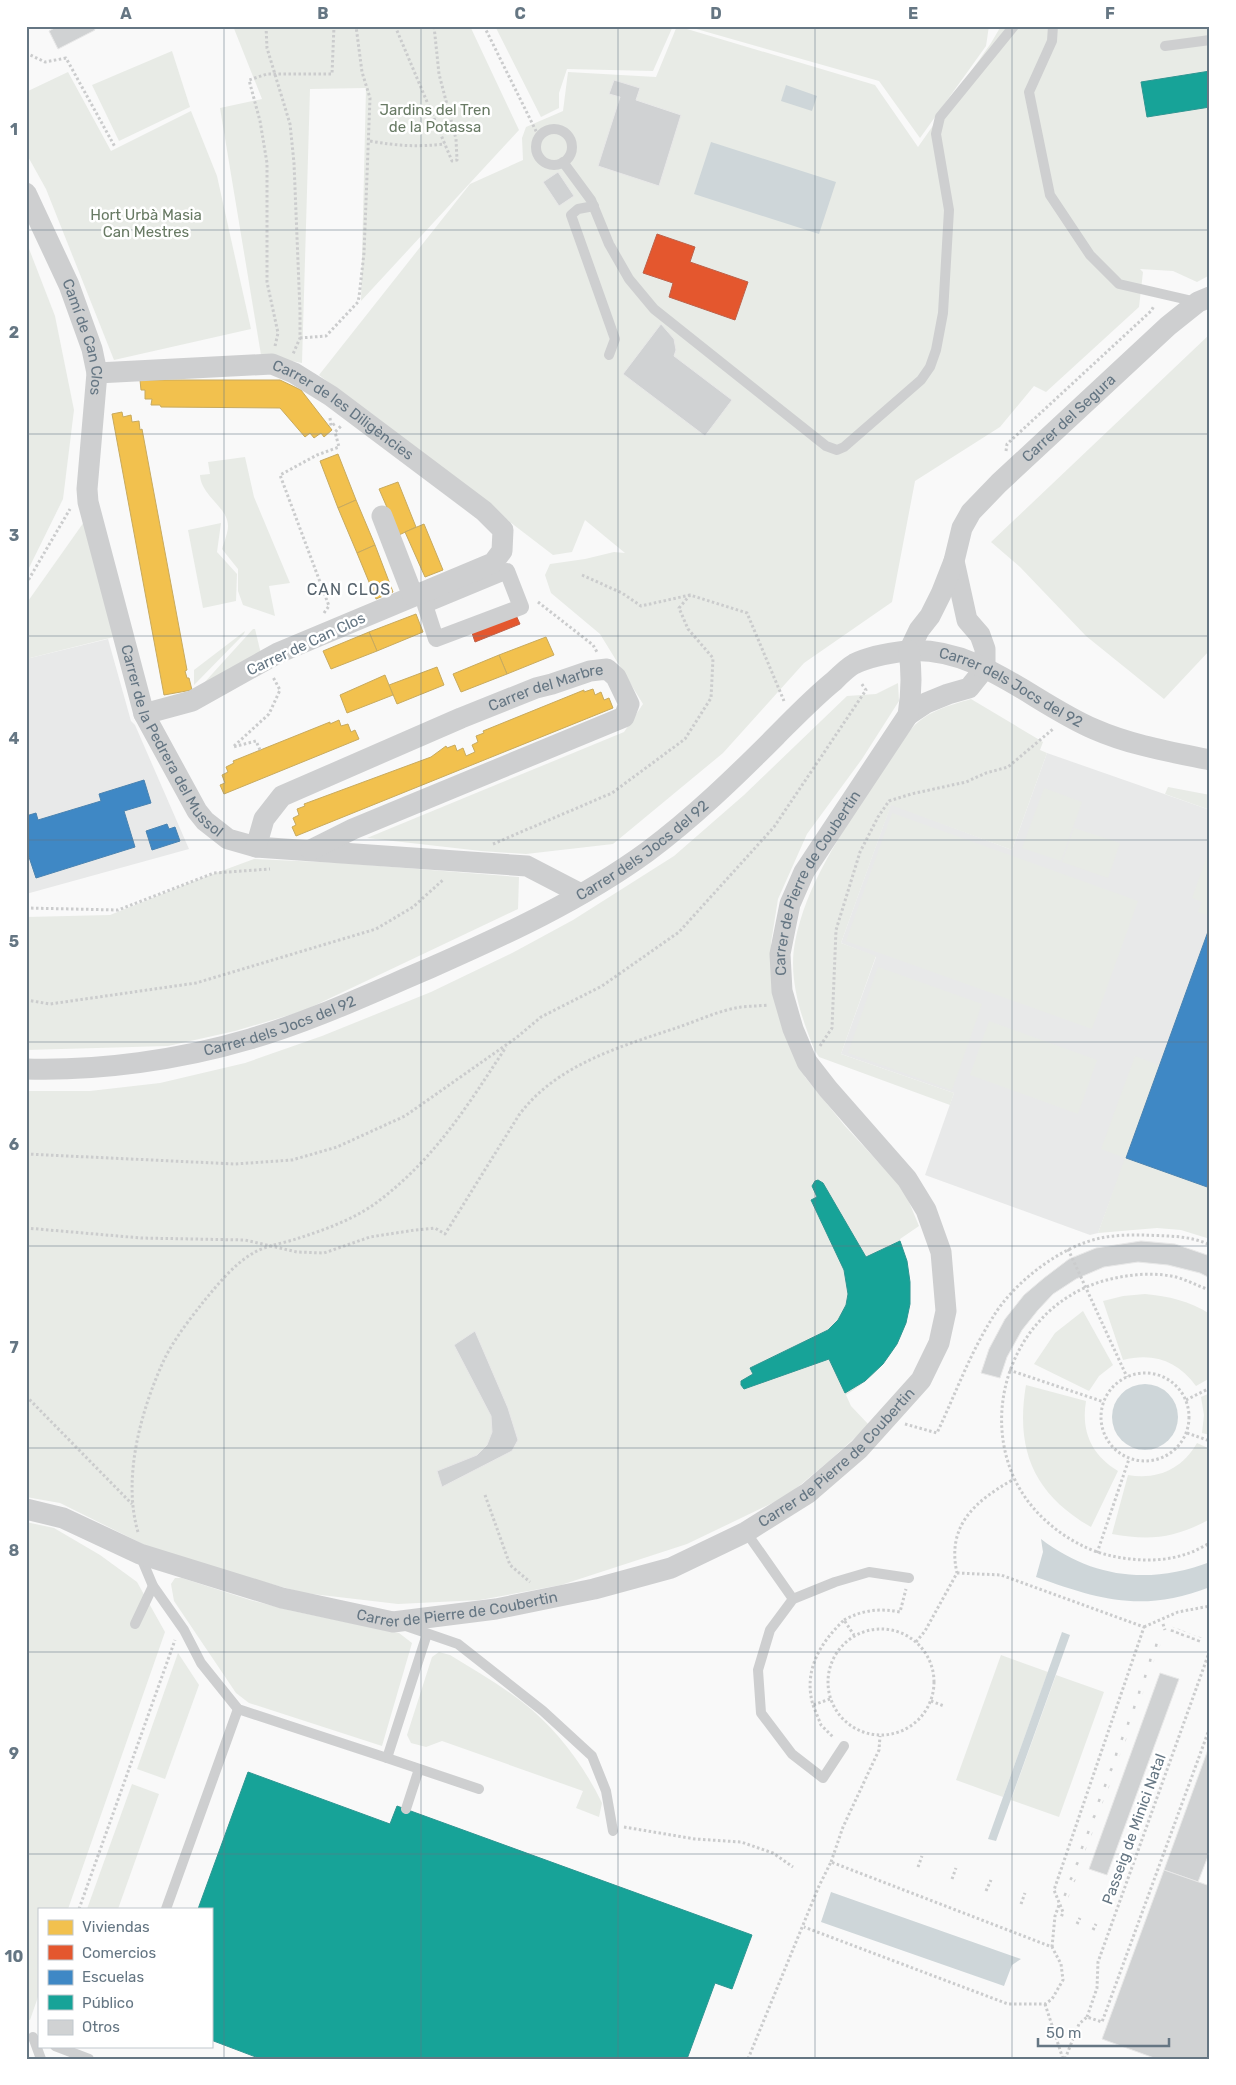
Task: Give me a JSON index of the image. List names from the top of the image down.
{
  "streets": {
    "street": [
      "Camí de Can Clos",
      "Carrer de les Diligències",
      "Carrer del Segura",
      "Carrer de Can Clos",
      "Carrer dels Jocs del 92",
      "Carrer del Marbre",
      "Carrer de la Pedrera del Mussol",
      "Carrer de Pierre de Coubertin"
    ],
    "path": ["Passeig de Minici Natal"]
  },
  "crossings": [
    ["Camí de Can Clos", "Carrer de les Diligències"],
    ["Camí de Can Clos", "Carrer de la Pedrera del Mussol"],
    ["Carrer de les Diligències", "Carrer de Can Clos"],
    ["Carrer del Segura", "Carrer dels Jocs del 92"],
    ["Carrer del Segura", "Carrer de Pierre de Coubertin"],
    ["Carrer de Can Clos", "Carrer de la Pedrera del Mussol"],
    ["Carrer dels Jocs del 92", "Carrer de la Pedrera del Mussol"],
    ["Carrer dels Jocs del 92", "Carrer de Pierre de Coubertin"],
    ["Carrer del Marbre", "Carrer de la Pedrera del Mussol"]
  ],
  "districts": ["CAN CLOS"],
  "parks": ["Jardins del Tren de la Potassa", "Hort Urbà Masia Can Mestres"],
  "legend": [
    "Viviendas",
    "Comercios",
    "Escuelas",
    "Público",
    "Otros"
  ],
  "scale_bar": "50 m",
  "grid": {
    "columns": [
      "A",
      "B",
      "C",
      "D",
      "E",
      "F"
    ],
    "rows": [
      "1",
      "2",
      "3",
      "4",
      "5",
      "6",
      "7",
      "8",
      "9",
      "10"
    ]
  }
}
